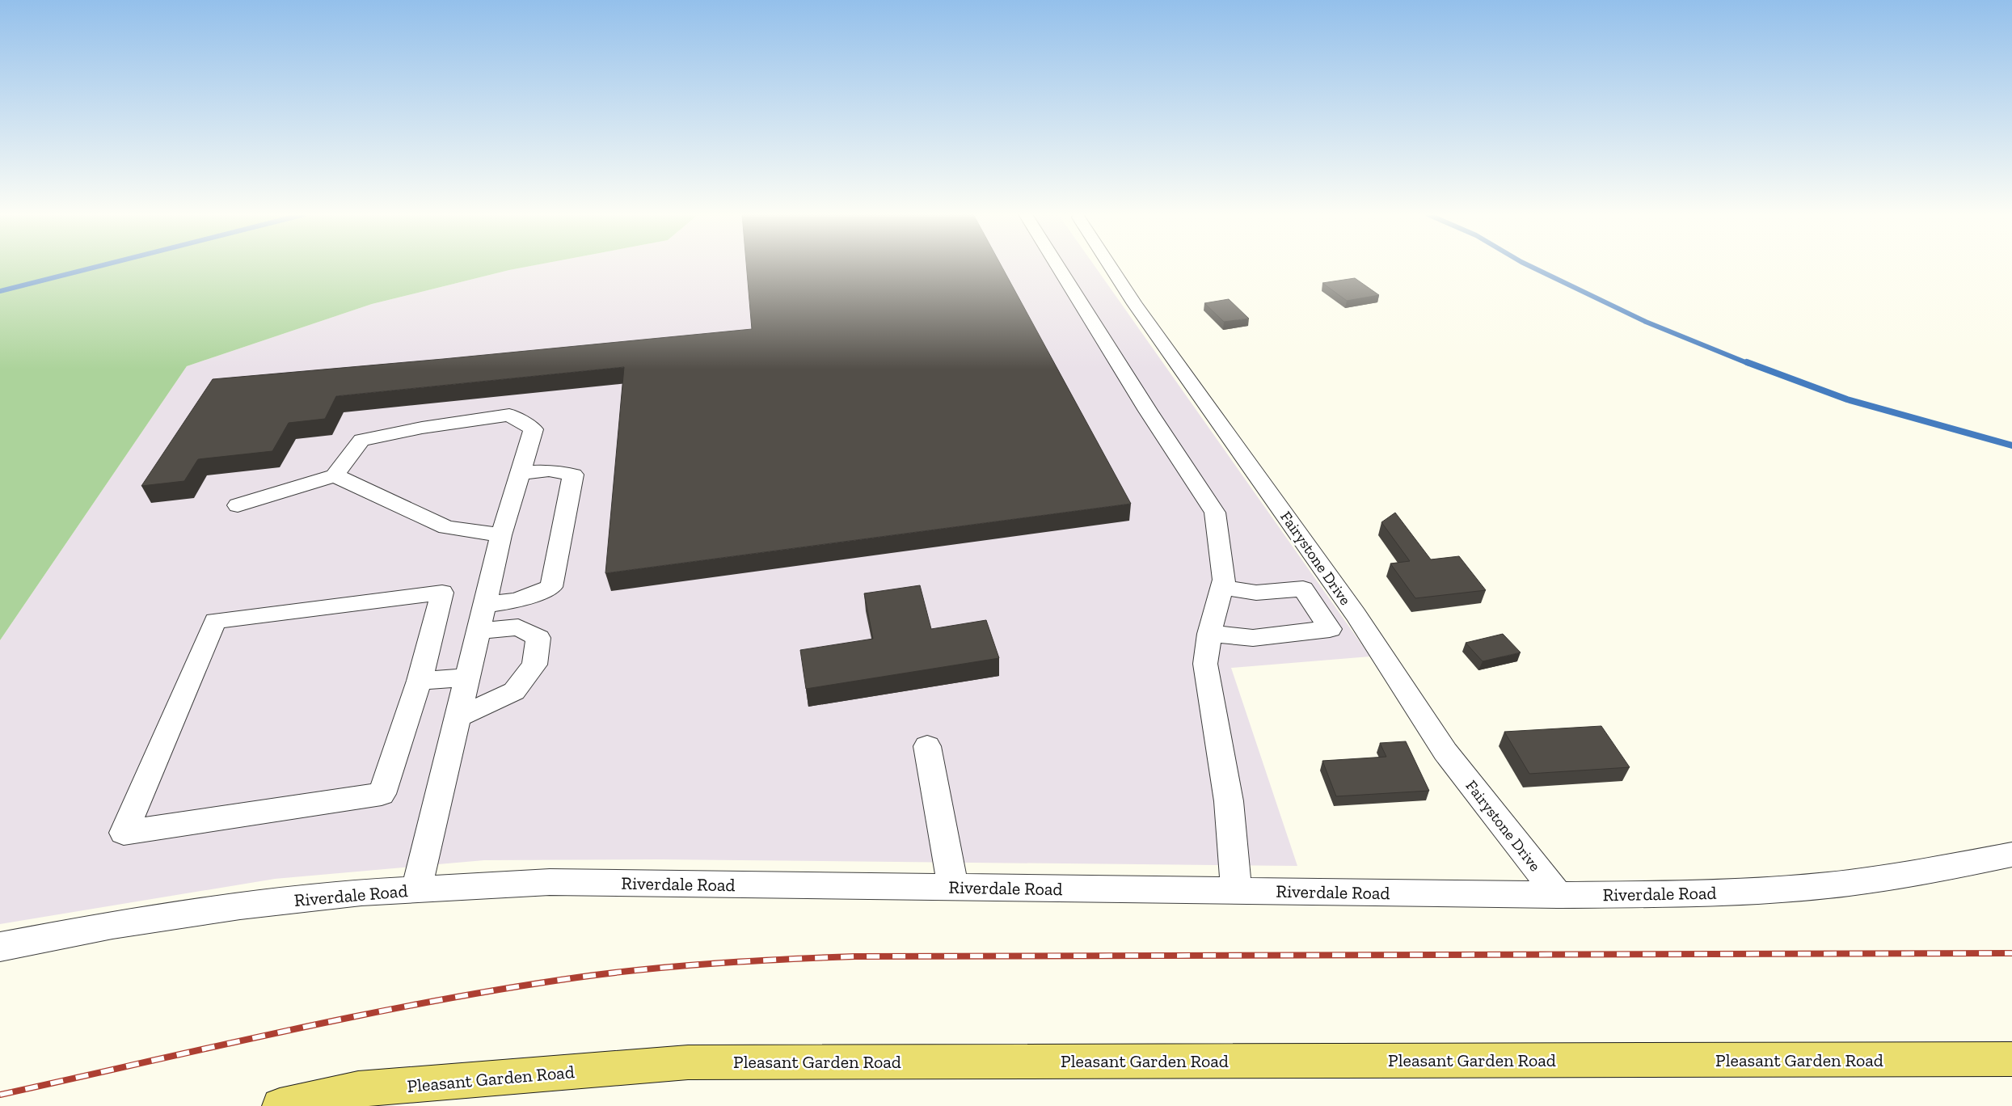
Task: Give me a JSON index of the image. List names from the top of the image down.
{
  "streets": {
    "main road": ["Pleasant Garden Road"],
    "street": ["Fairystone Drive", "Riverdale Road"]
  },
  "crossings": [
    ["Fairystone Drive", "Riverdale Road"]
  ]
}
